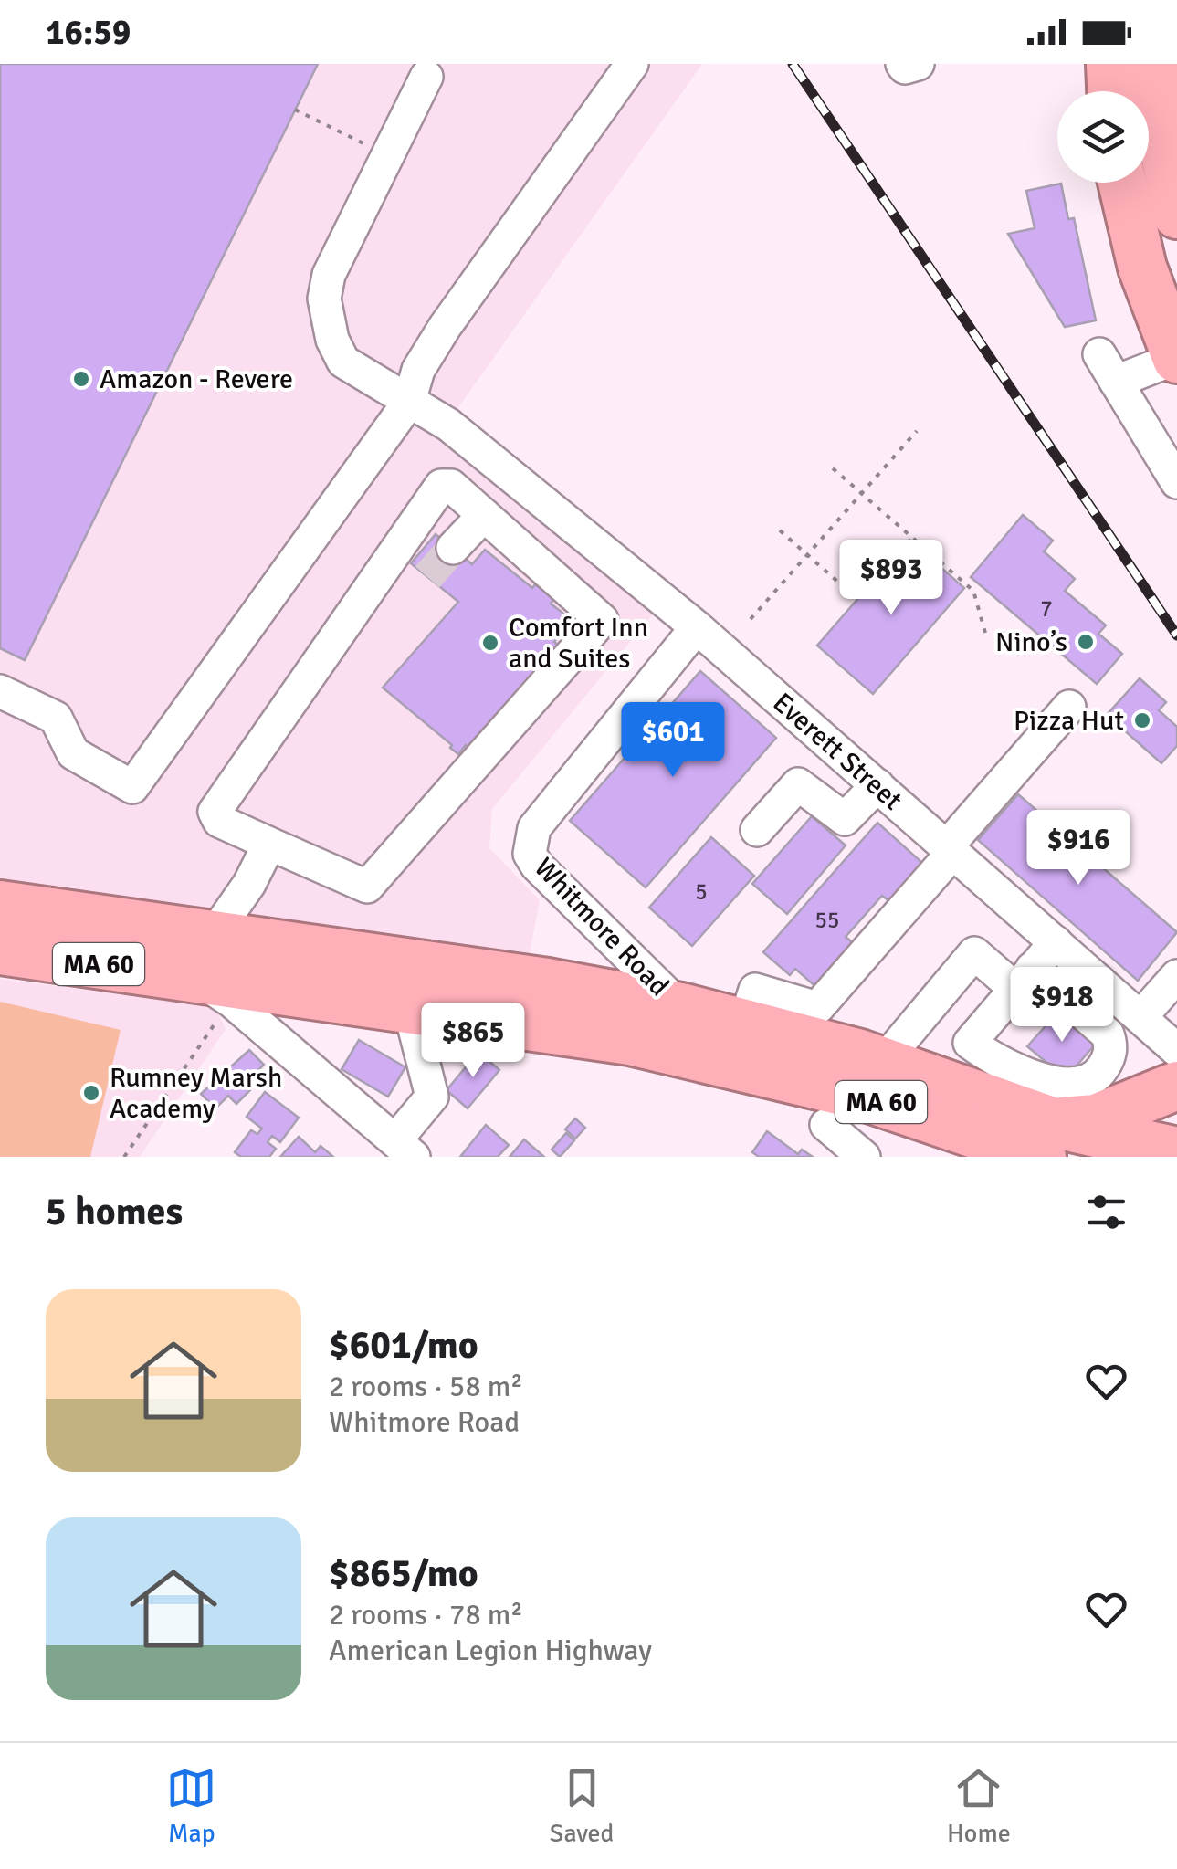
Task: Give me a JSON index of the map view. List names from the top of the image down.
{
  "streets": {
    "highway": ["MA 60"],
    "street": ["Everett Street", "Whitmore Road"]
  },
  "crossings": [
    ["Everett Street", "Whitmore Road"],
    ["Whitmore Road", "MA 60"]
  ],
  "places": [
    "Amazon - Revere",
    "Nino’s",
    "Comfort Inn and Suites",
    "Pizza Hut",
    "Rumney Marsh Academy"
  ],
  "house_numbers": ["7", "5", "55"],
  "page": {
    "status": "16:59",
    "price": [
      "$893",
      "$601",
      "$916",
      "$918",
      "$865"
    ],
    "heading": "5 homes",
    "list": [
      {
        "name": "$601/mo",
        "note": "2 rooms · 58 m² · Whitmore Road"
      },
      {
        "name": "$865/mo",
        "note": "2 rooms · 78 m² · American Legion Highway"
      }
    ],
    "tabs": ["Map", "Saved", "Home"]
  }
}
